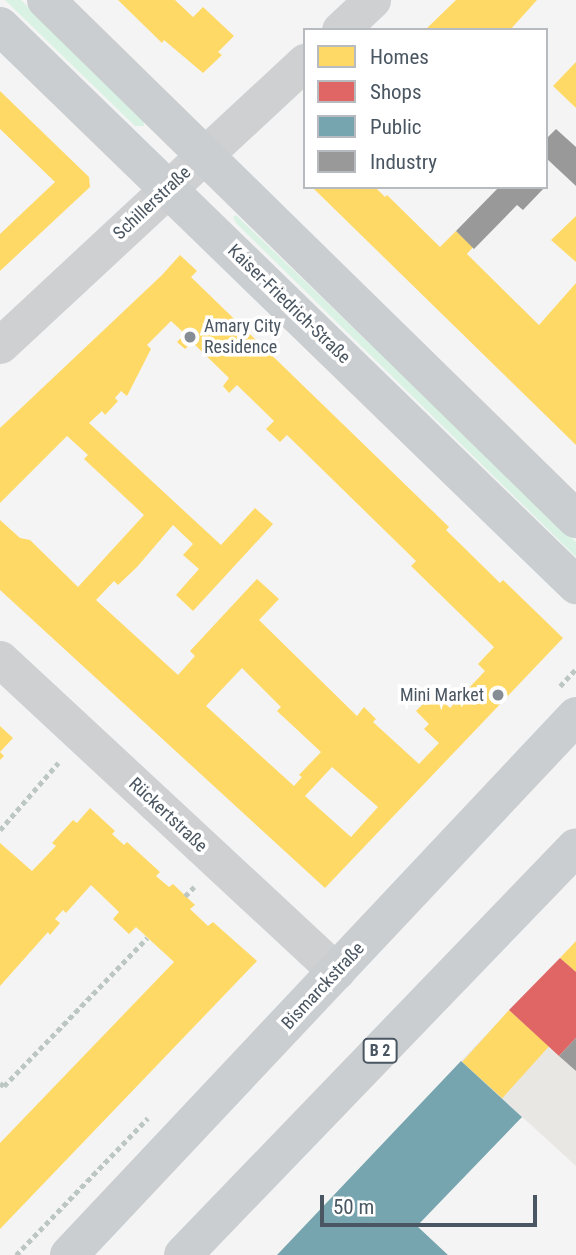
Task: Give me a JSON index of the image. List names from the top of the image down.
{
  "streets": {
    "main road": ["Kaiser-Friedrich-Straße", "Bismarckstraße", "B 2"],
    "street": ["Schillerstraße", "Rückertstraße"]
  },
  "crossings": [
    ["Schillerstraße", "Kaiser-Friedrich-Straße"],
    ["Rückertstraße", "Bismarckstraße"]
  ],
  "places": ["Amary City Residence", "Mini Market"],
  "legend": [
    "Homes",
    "Shops",
    "Public",
    "Industry"
  ],
  "scale_bar": "50 m"
}
